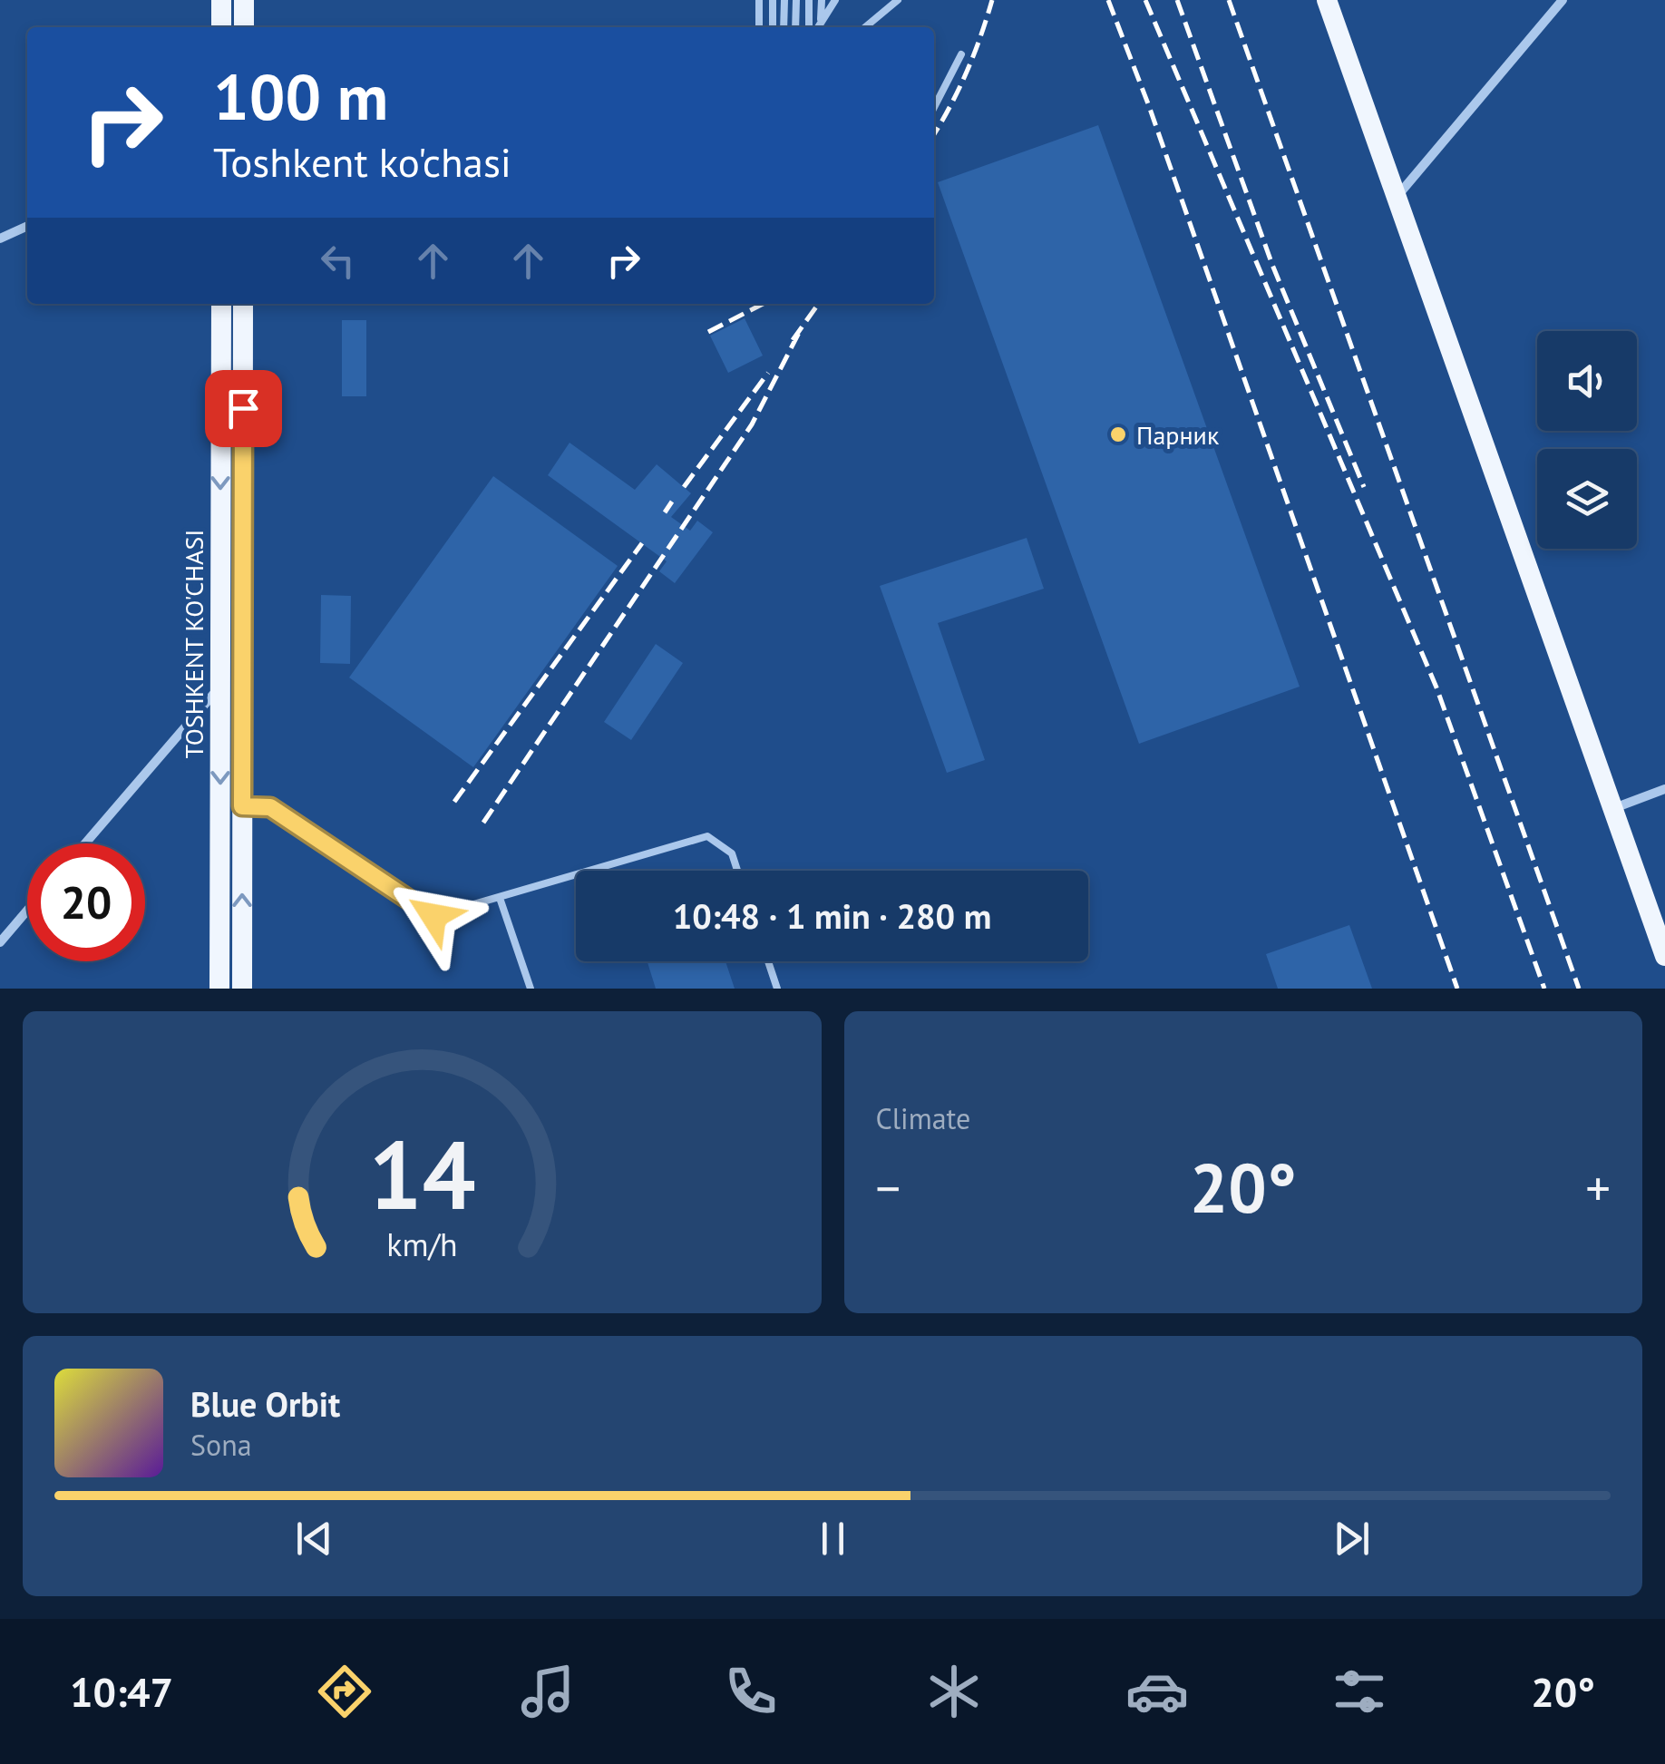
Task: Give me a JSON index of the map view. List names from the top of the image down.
{
  "streets": {
    "main road": ["TOSHKENT KO'CHASI"]
  },
  "places": ["Парник"],
  "page": {
    "turn": ["100 m", "Toshkent ko'chasi"],
    "limit": "20",
    "trip": "10:48 · 1 min · 280 m",
    "tile": "Climate",
    "heat": ["−", "20°", "+"],
    "song": ["Blue Orbit", "Sona"],
    "tabs": ["10:47", "20°"],
    "gauge": ["14", "km/h"]
  }
}
